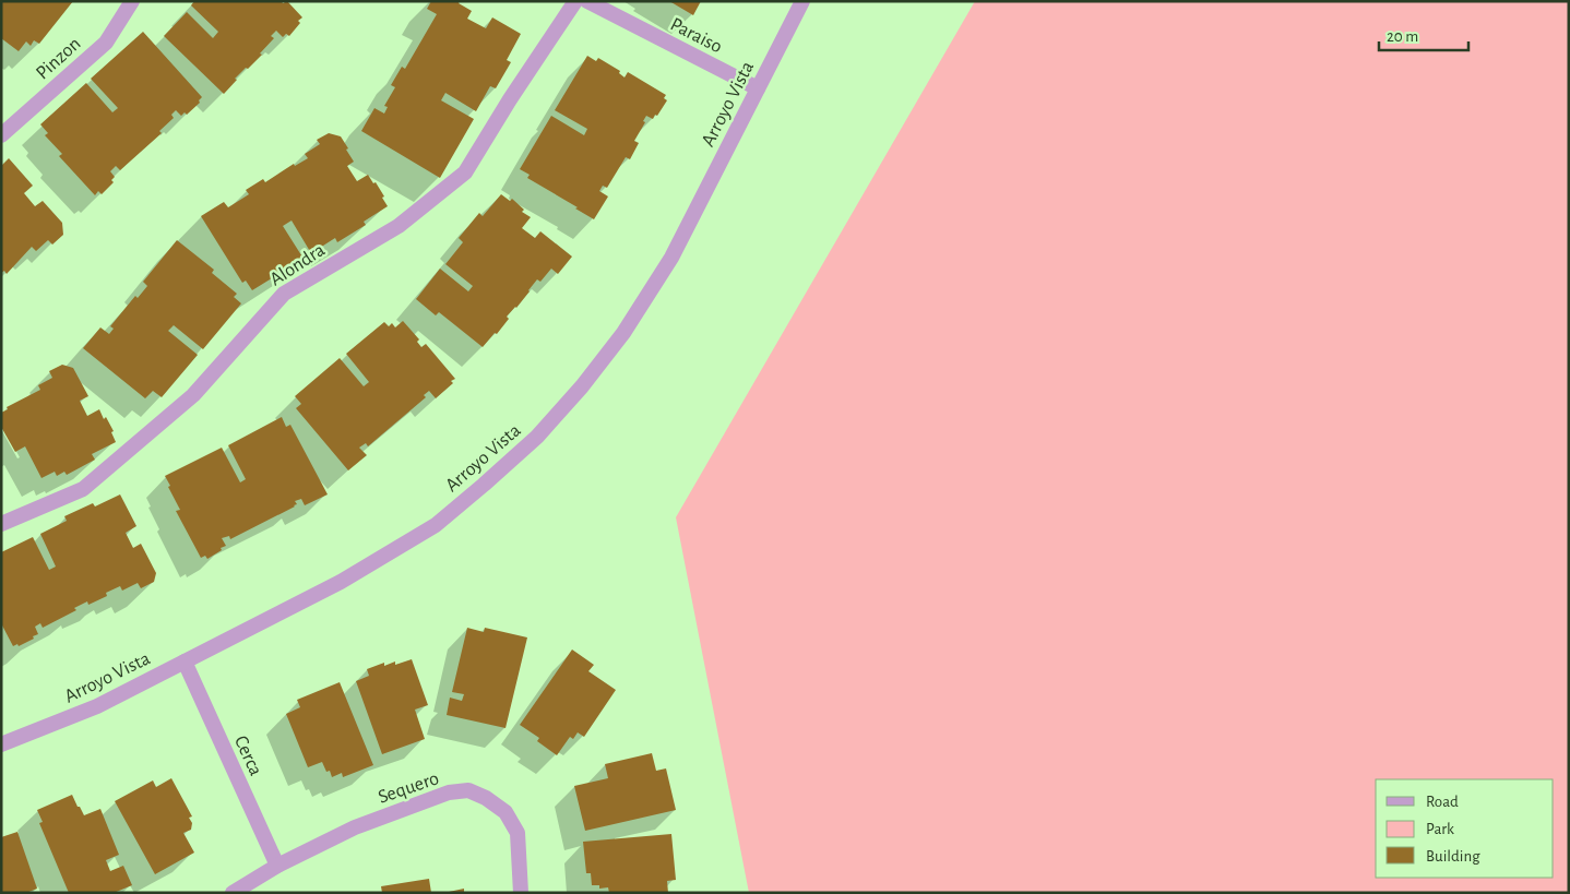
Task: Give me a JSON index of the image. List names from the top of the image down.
{
  "streets": {
    "street": [
      "Paraiso",
      "Pinzon",
      "Arroyo Vista",
      "Alondra",
      "Cerca",
      "Sequero"
    ]
  },
  "crossings": [
    ["Paraiso", "Arroyo Vista"],
    ["Arroyo Vista", "Cerca"],
    ["Cerca", "Sequero"]
  ],
  "legend": ["Road", "Park", "Building"],
  "scale_bar": "20 m"
}
